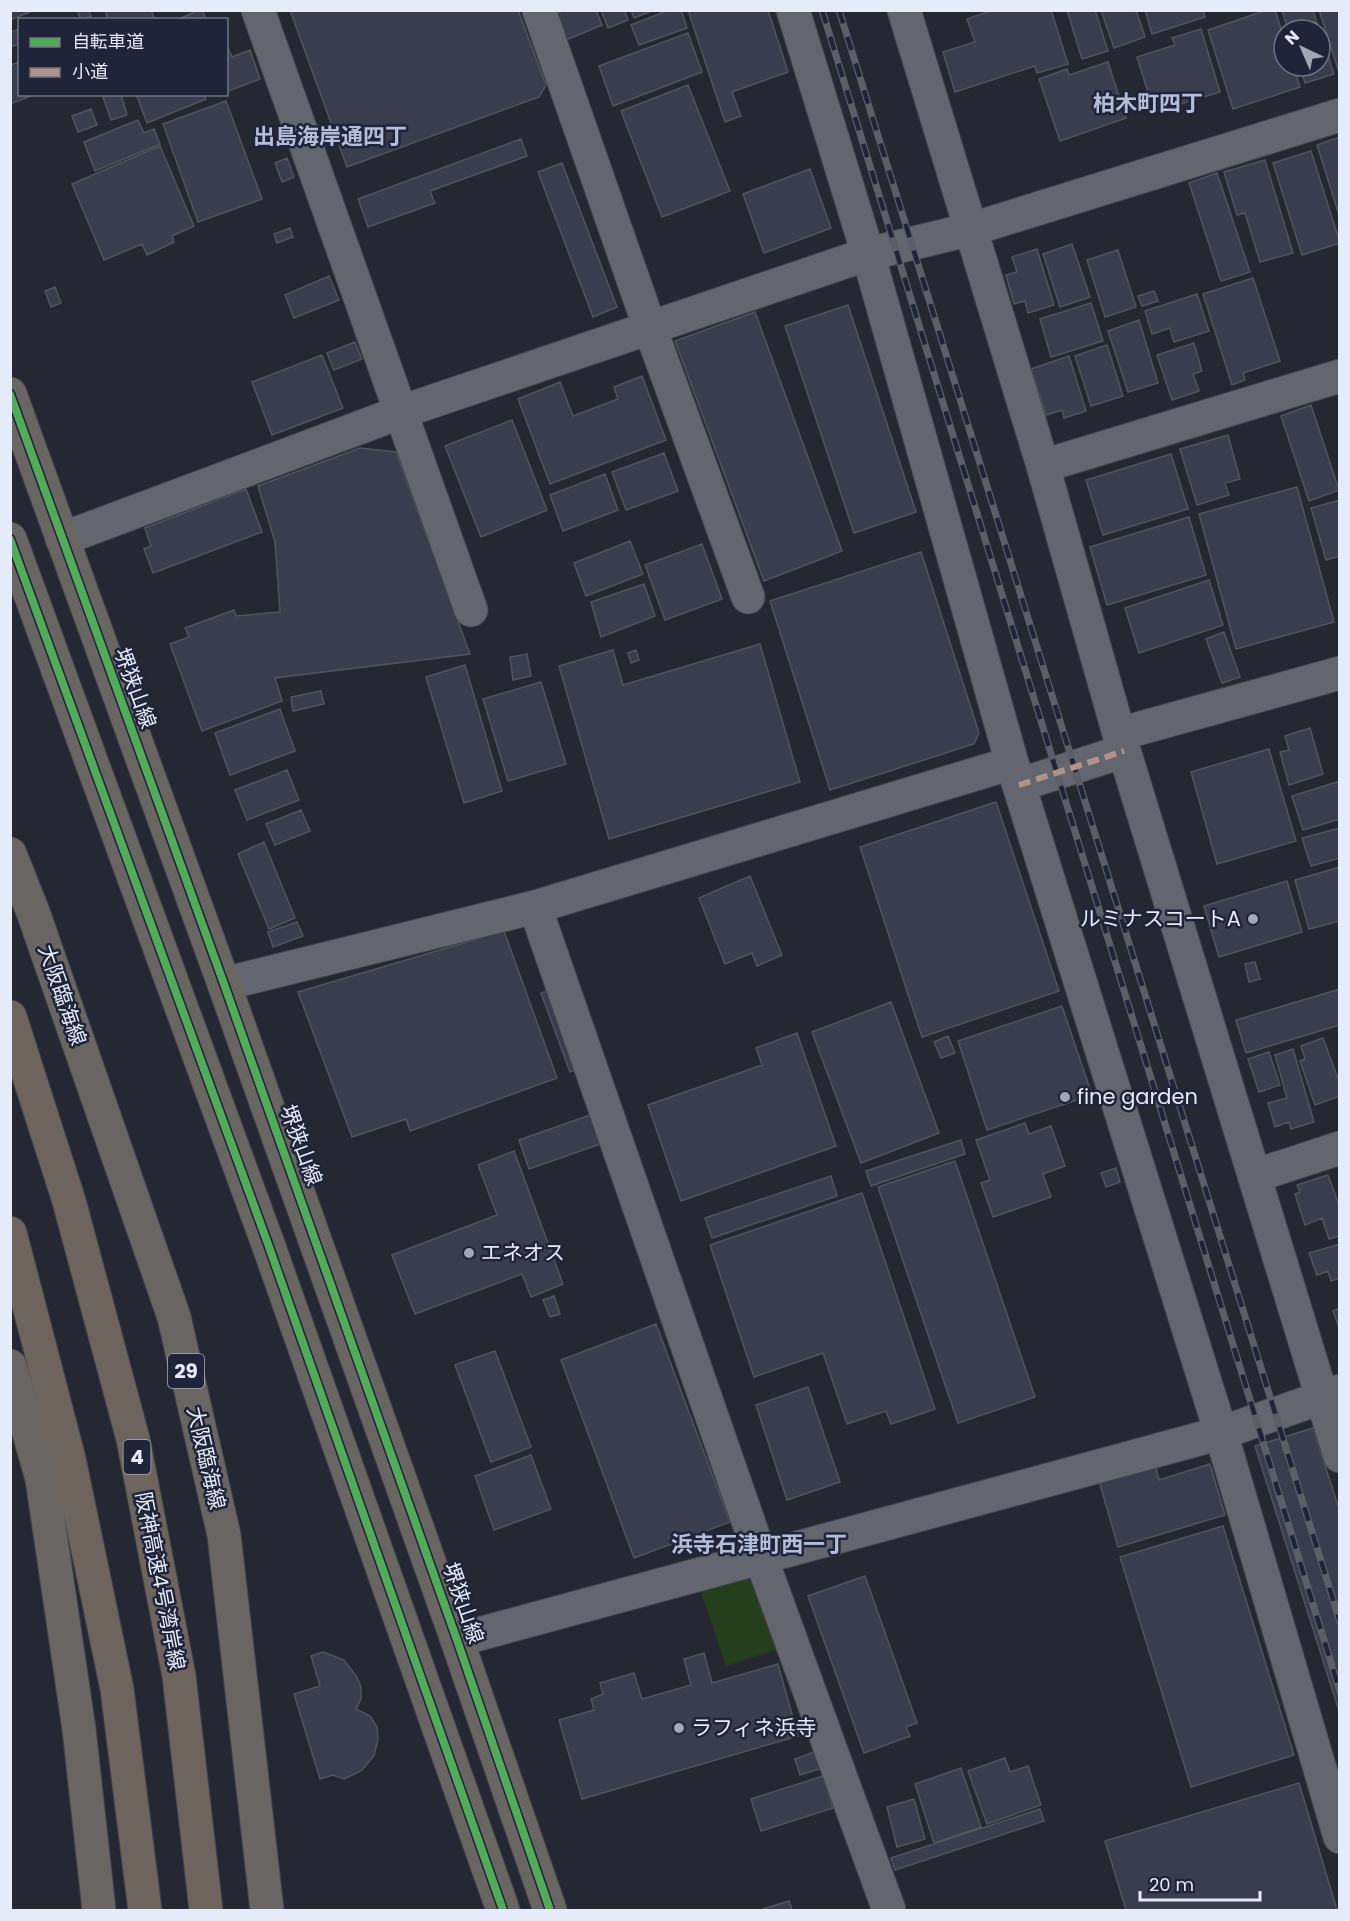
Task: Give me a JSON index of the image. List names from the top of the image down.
{
  "streets": {
    "highway": ["4", "阪神高速4号湾岸線"],
    "main road": ["堺狭山線", "大阪臨海線", "29"]
  },
  "districts": ["柏木町四丁", "出島海岸通四丁", "浜寺石津町西一丁"],
  "places": [
    "ルミナスコートA",
    "fine garden",
    "エネオス",
    "ラフィネ浜寺"
  ],
  "legend": ["自転車道", "小道"],
  "scale_bar": "20 m",
  "north": "top left"
}
